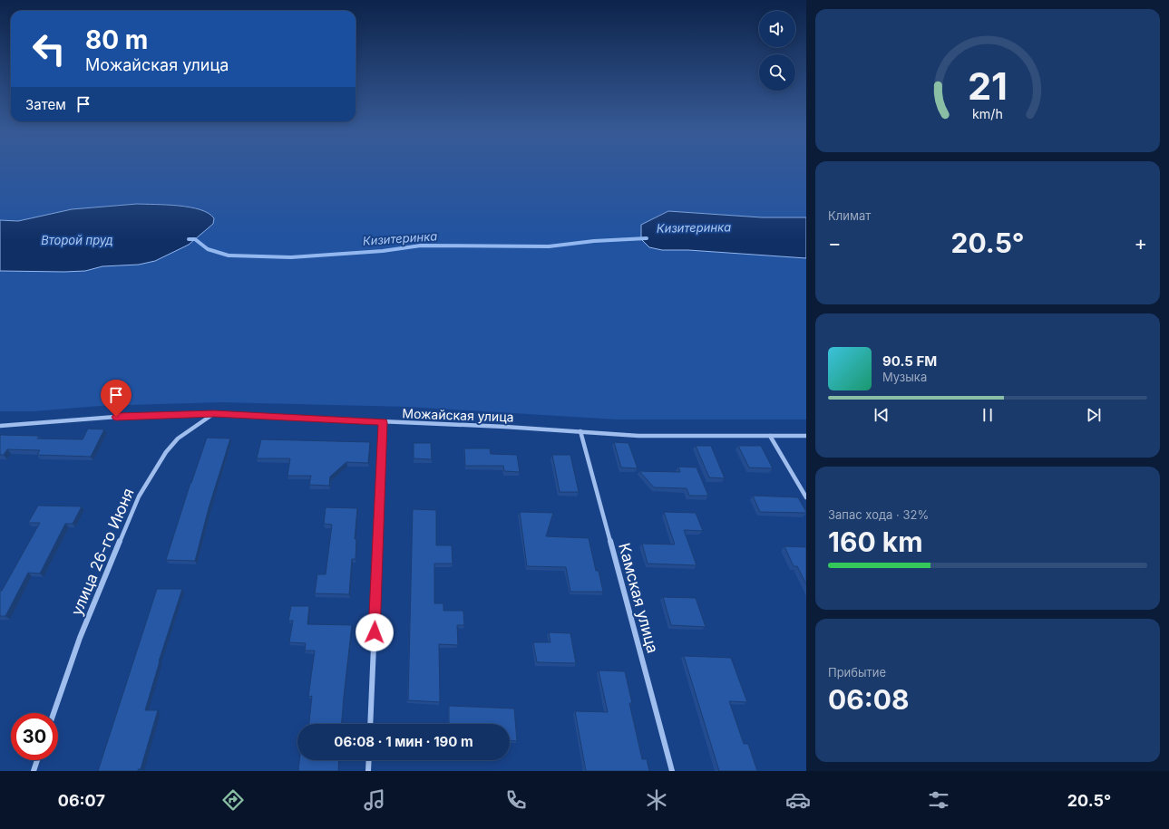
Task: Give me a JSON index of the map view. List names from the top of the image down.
{
  "streets": {
    "street": ["Можайская улица", "улица 26-го Июня", "Камская улица"]
  },
  "crossings": [
    ["Можайская улица", "улица 26-го Июня"],
    ["Можайская улица", "Камская улица"]
  ],
  "water": ["Кизитеринка", "Второй пруд"],
  "page": {
    "turn": ["80 m", "Можайская улица"],
    "then": "Затем",
    "tile": [
      "Климат",
      ["Запас хода · 32%", "160 km"],
      ["Прибытие", "06:08"]
    ],
    "heat": ["−", "20.5°", "+"],
    "song": ["90.5 FM", "Музыка"],
    "limit": "30",
    "trip": "06:08 · 1 мин · 190 m",
    "tabs": ["06:07", "20.5°"],
    "gauge": ["21", "km/h"]
  }
}
